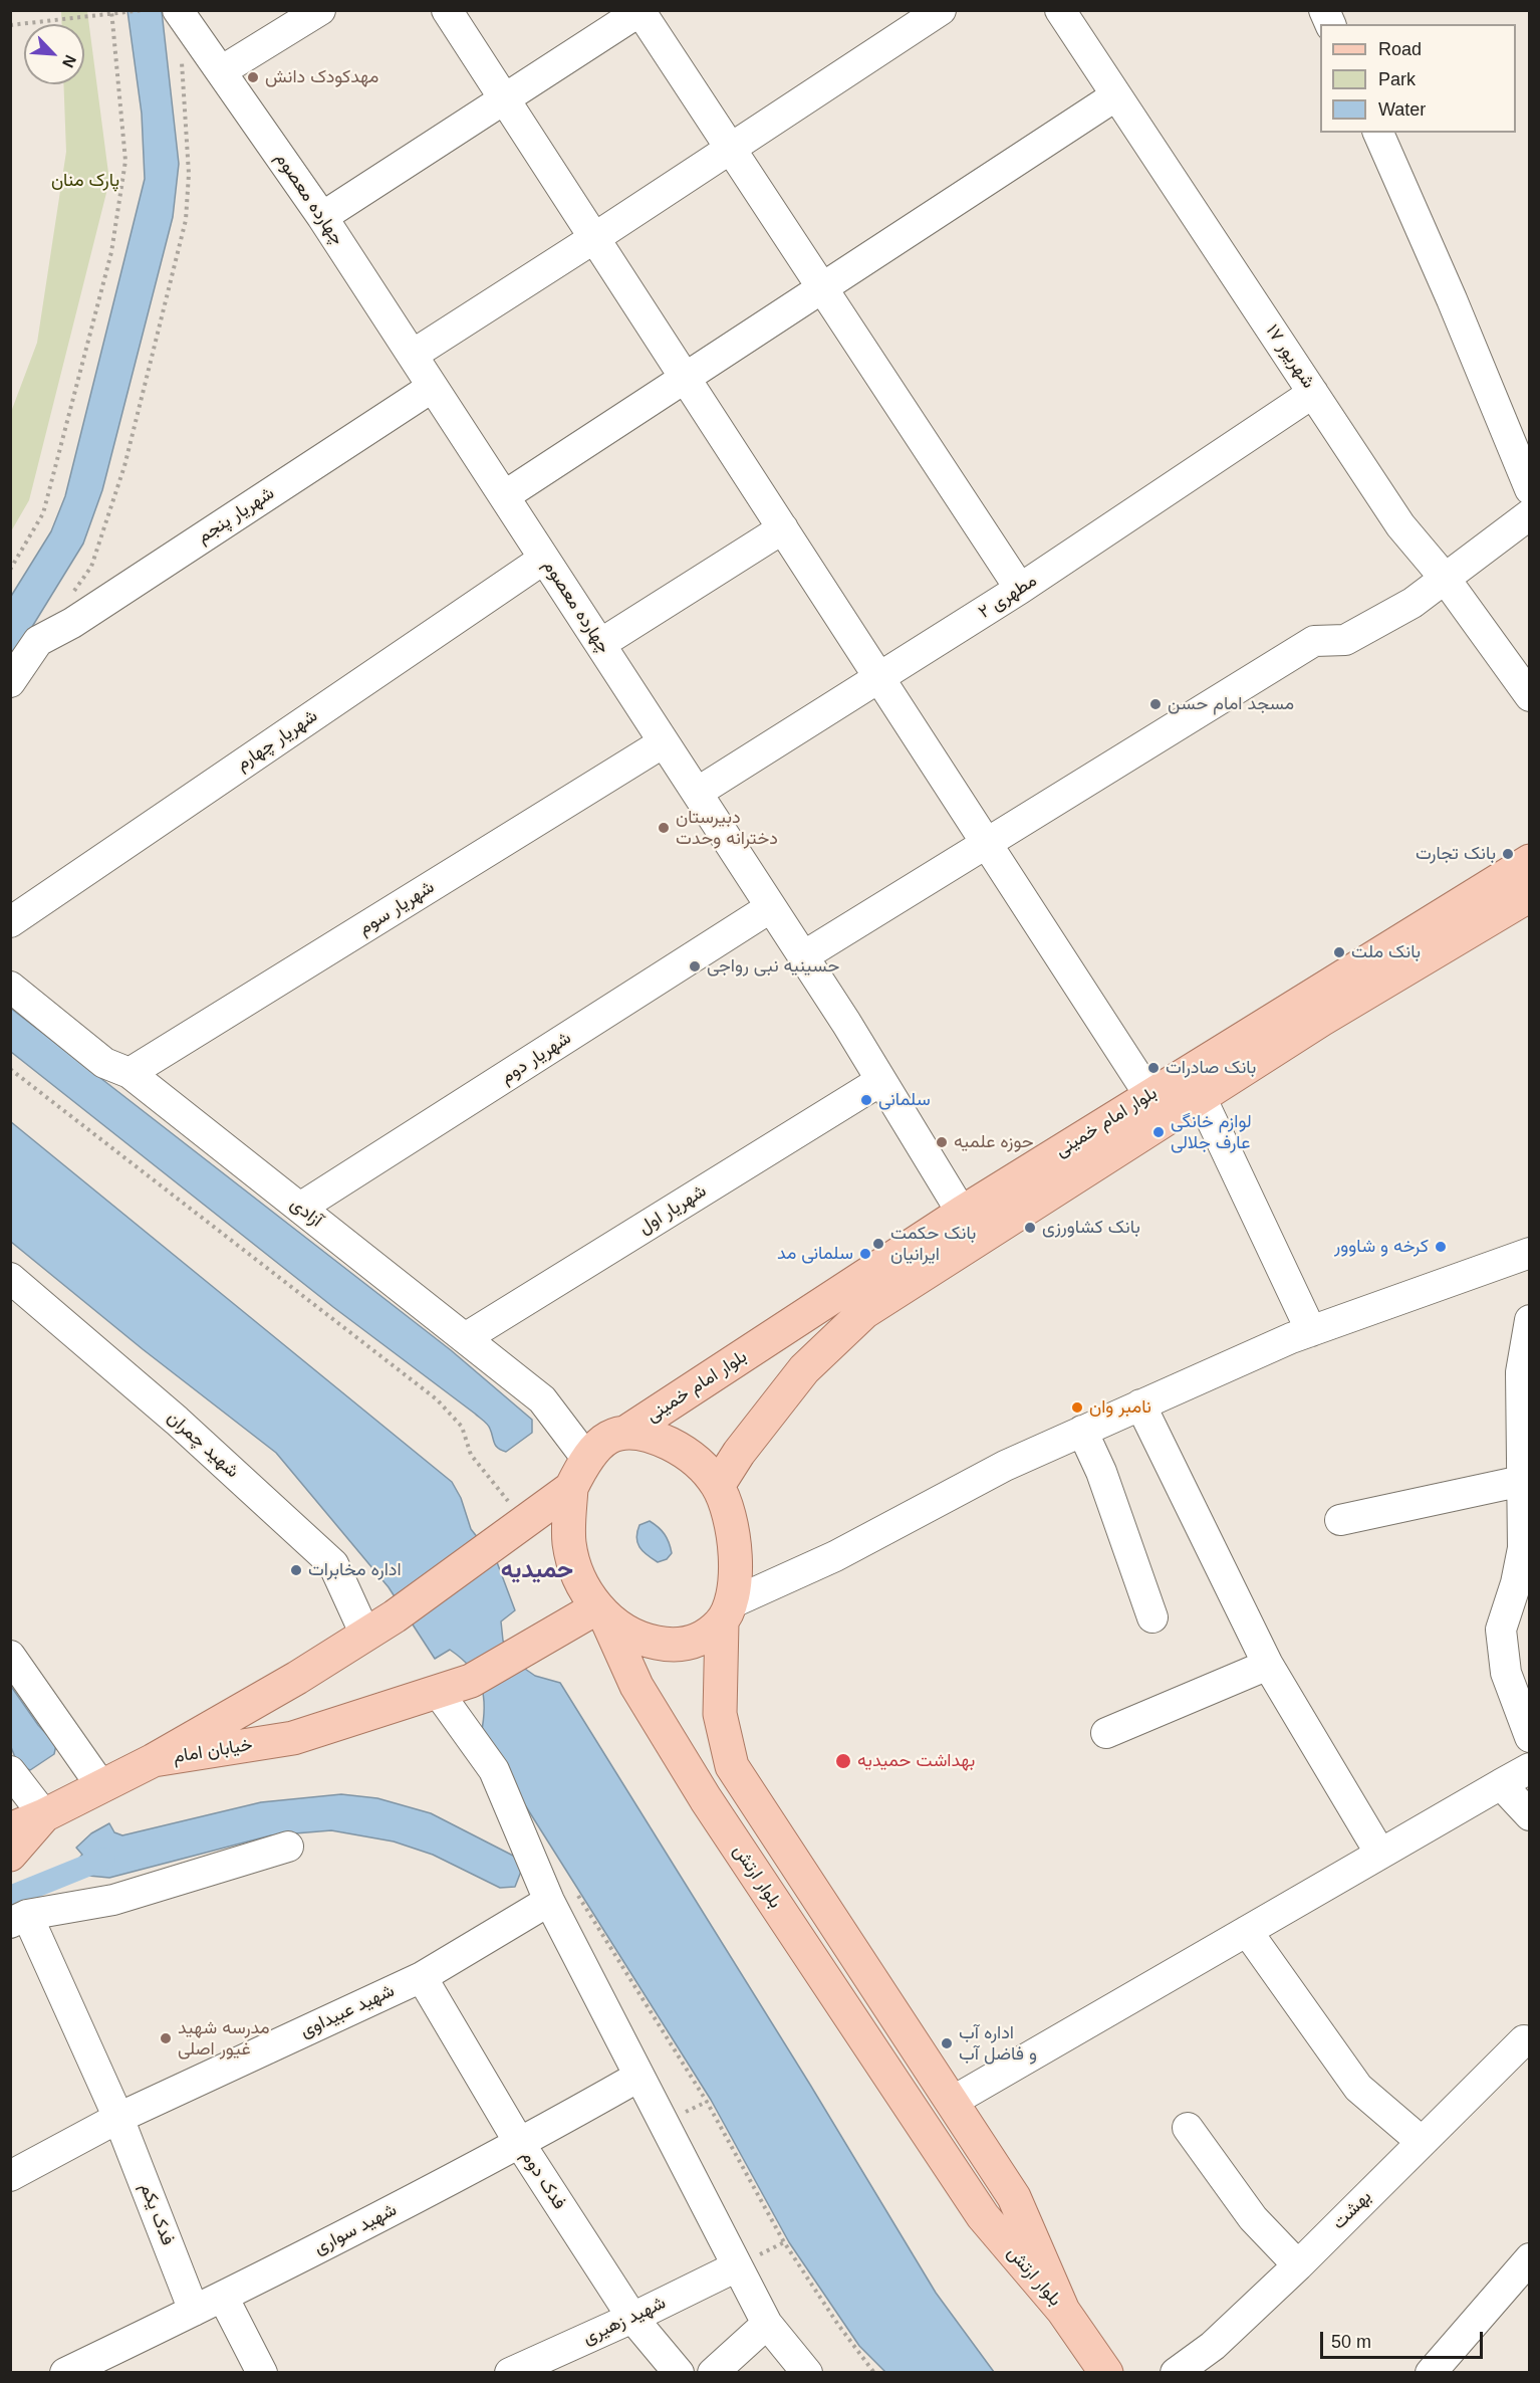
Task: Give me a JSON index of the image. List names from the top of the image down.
{
  "streets": {
    "main road": ["بلوار امام خمینی", "خیابان امام", "بلوار ارتش"],
    "street": [
      "چهارده معصوم",
      "۱۷ شهریور",
      "شهریار پنجم",
      "مطهری ۲",
      "شهریار چهارم",
      "شهریار سوم",
      "شهریار دوم",
      "شهریار اول",
      "آزادی",
      "شهید چمران",
      "شهید عبیداوی",
      "فدک دوم",
      "بهشت",
      "فدک یکم",
      "شهید سواری",
      "شهید زهیری"
    ]
  },
  "crossings": [
    ["چهارده معصوم", "شهریار پنجم"],
    ["چهارده معصوم", "مطهری ۲"],
    ["چهارده معصوم", "شهریار چهارم"],
    ["چهارده معصوم", "شهریار سوم"],
    ["چهارده معصوم", "شهریار دوم"],
    ["چهارده معصوم", "بلوار امام خمینی"],
    ["چهارده معصوم", "شهریار اول"],
    ["۱۷ شهریور", "مطهری ۲"],
    ["شهریار سوم", "آزادی"],
    ["شهریار دوم", "آزادی"],
    ["بلوار امام خمینی", "آزادی"],
    ["بلوار امام خمینی", "خیابان امام"],
    ["بلوار امام خمینی", "بلوار ارتش"],
    ["شهریار اول", "آزادی"],
    ["آزادی", "خیابان امام"],
    ["آزادی", "بلوار ارتش"],
    ["شهید چمران", "خیابان امام"],
    ["خیابان امام", "بلوار ارتش"],
    ["شهید عبیداوی", "فدک دوم"],
    ["شهید عبیداوی", "فدک یکم"],
    ["فدک دوم", "شهید سواری"],
    ["فدک دوم", "شهید زهیری"],
    ["فدک یکم", "شهید سواری"]
  ],
  "districts": ["حمیدیه"],
  "parks": ["پارک منان"],
  "places": [
    "مهدکودک دانش",
    "مسجد امام حسن",
    "دبیرستان دخترانه وحدت",
    "بانک تجارت",
    "بانک ملت",
    "حسینیه نبی رواجی",
    "بانک صادرات",
    "سلمانی",
    "لوازم خانگی عارف جلالی",
    "حوزه علمیه",
    "بانک کشاورزی",
    "بانک حکمت ایرانیان",
    "کرخه و شاوور",
    "سلمانی مد",
    "نامبر وان",
    "اداره مخابرات",
    "بهداشت حمیدیه",
    "مدرسه شهید غیور اصلی",
    "اداره آب و فاضل آب"
  ],
  "legend": ["Road", "Park", "Water"],
  "scale_bar": "50 m",
  "north": "bottom right"
}
